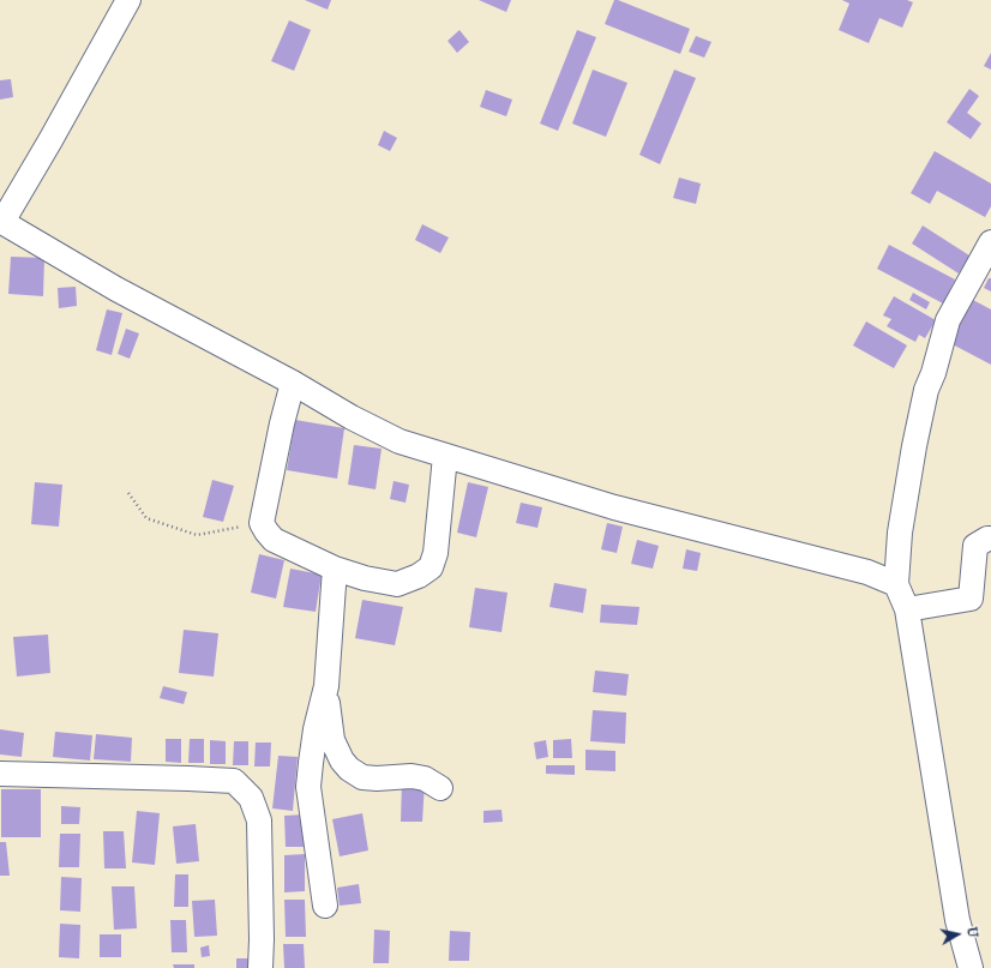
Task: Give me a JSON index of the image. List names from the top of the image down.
{
  "north": "right"
}
